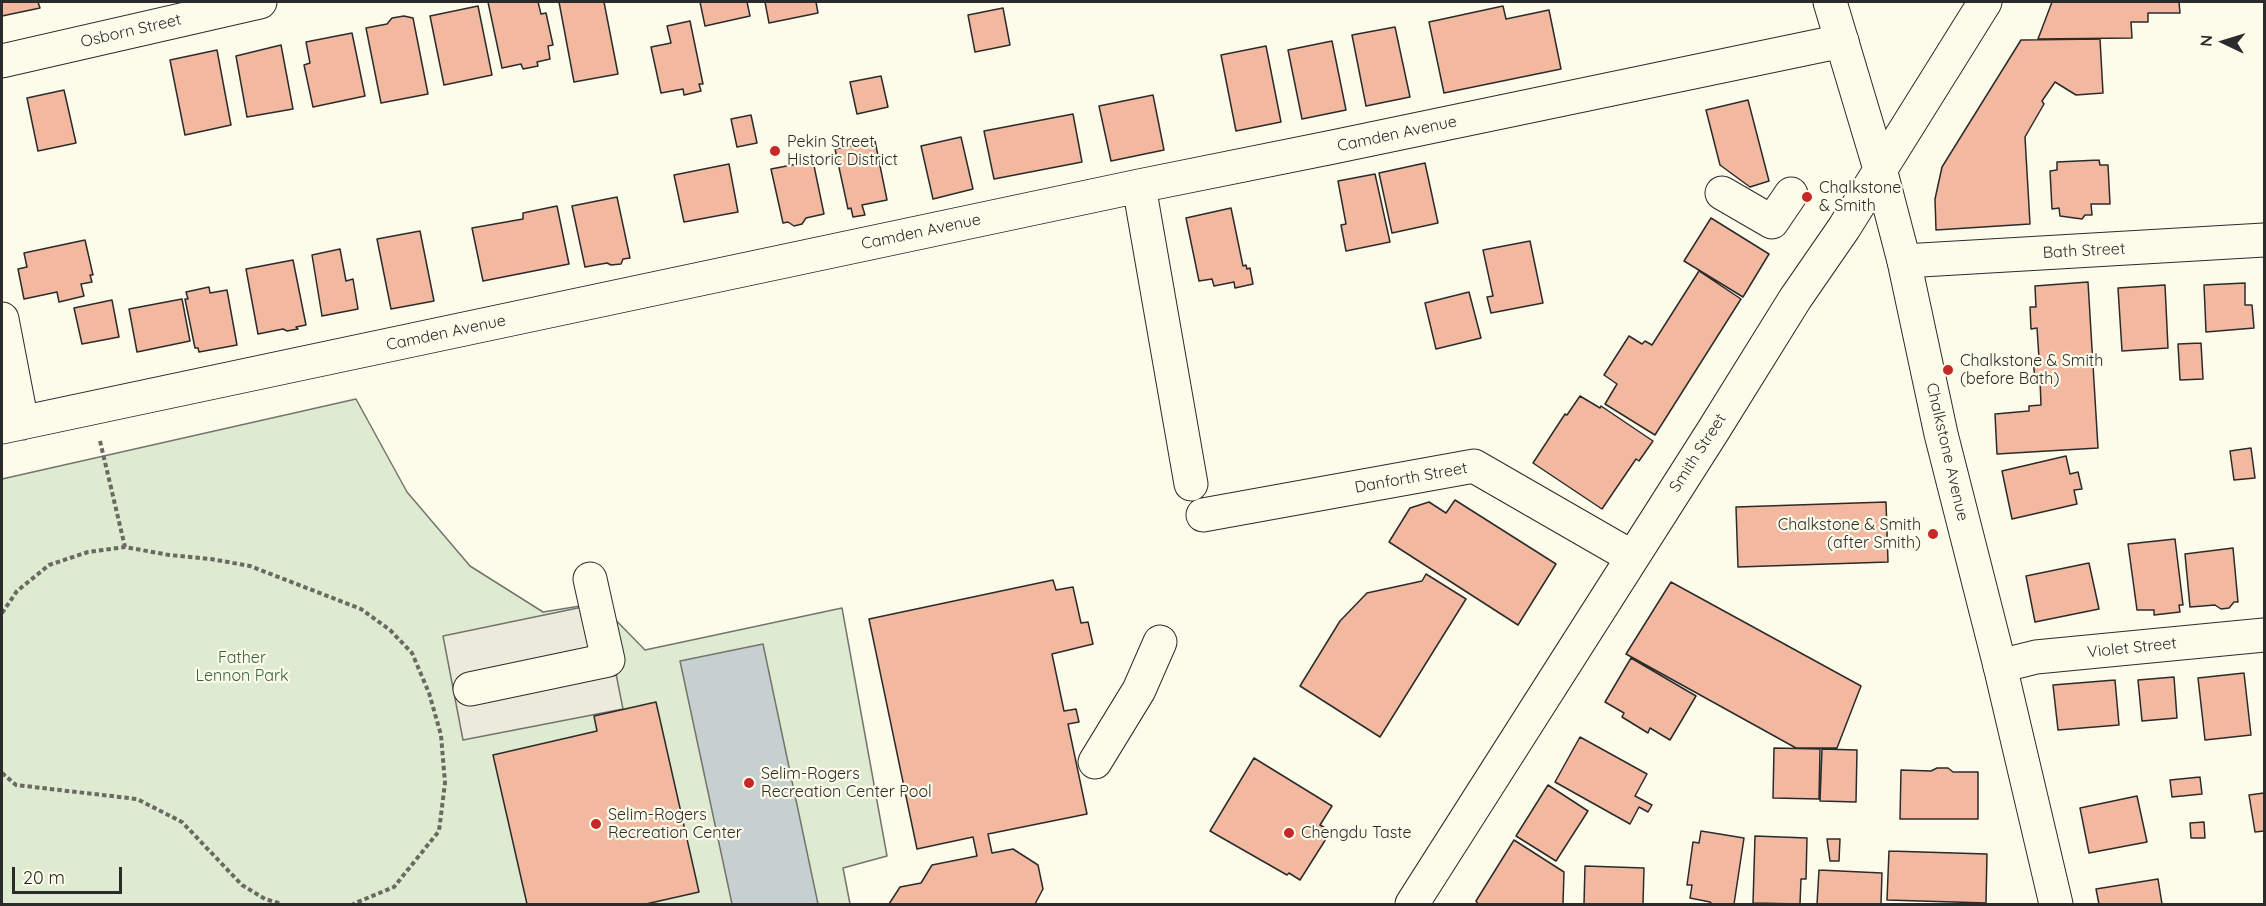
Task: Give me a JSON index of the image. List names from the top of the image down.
{
  "streets": {
    "street": [
      "Osborn Street",
      "Camden Avenue",
      "Bath Street",
      "Chalkstone Avenue",
      "Smith Street",
      "Danforth Street",
      "Violet Street"
    ]
  },
  "crossings": [
    ["Camden Avenue", "Chalkstone Avenue"],
    ["Bath Street", "Chalkstone Avenue"],
    ["Chalkstone Avenue", "Smith Street"],
    ["Chalkstone Avenue", "Violet Street"],
    ["Smith Street", "Danforth Street"]
  ],
  "parks": ["Father Lennon Park"],
  "places": [
    "Pekin Street Historic District",
    "Chalkstone & Smith",
    "Chalkstone & Smith (before Bath)",
    "Chalkstone & Smith (after Smith)",
    "Selim-Rogers Recreation Center Pool",
    "Selim-Rogers Recreation Center",
    "Chengdu Taste"
  ],
  "scale_bar": "20 m",
  "north": "left"
}
